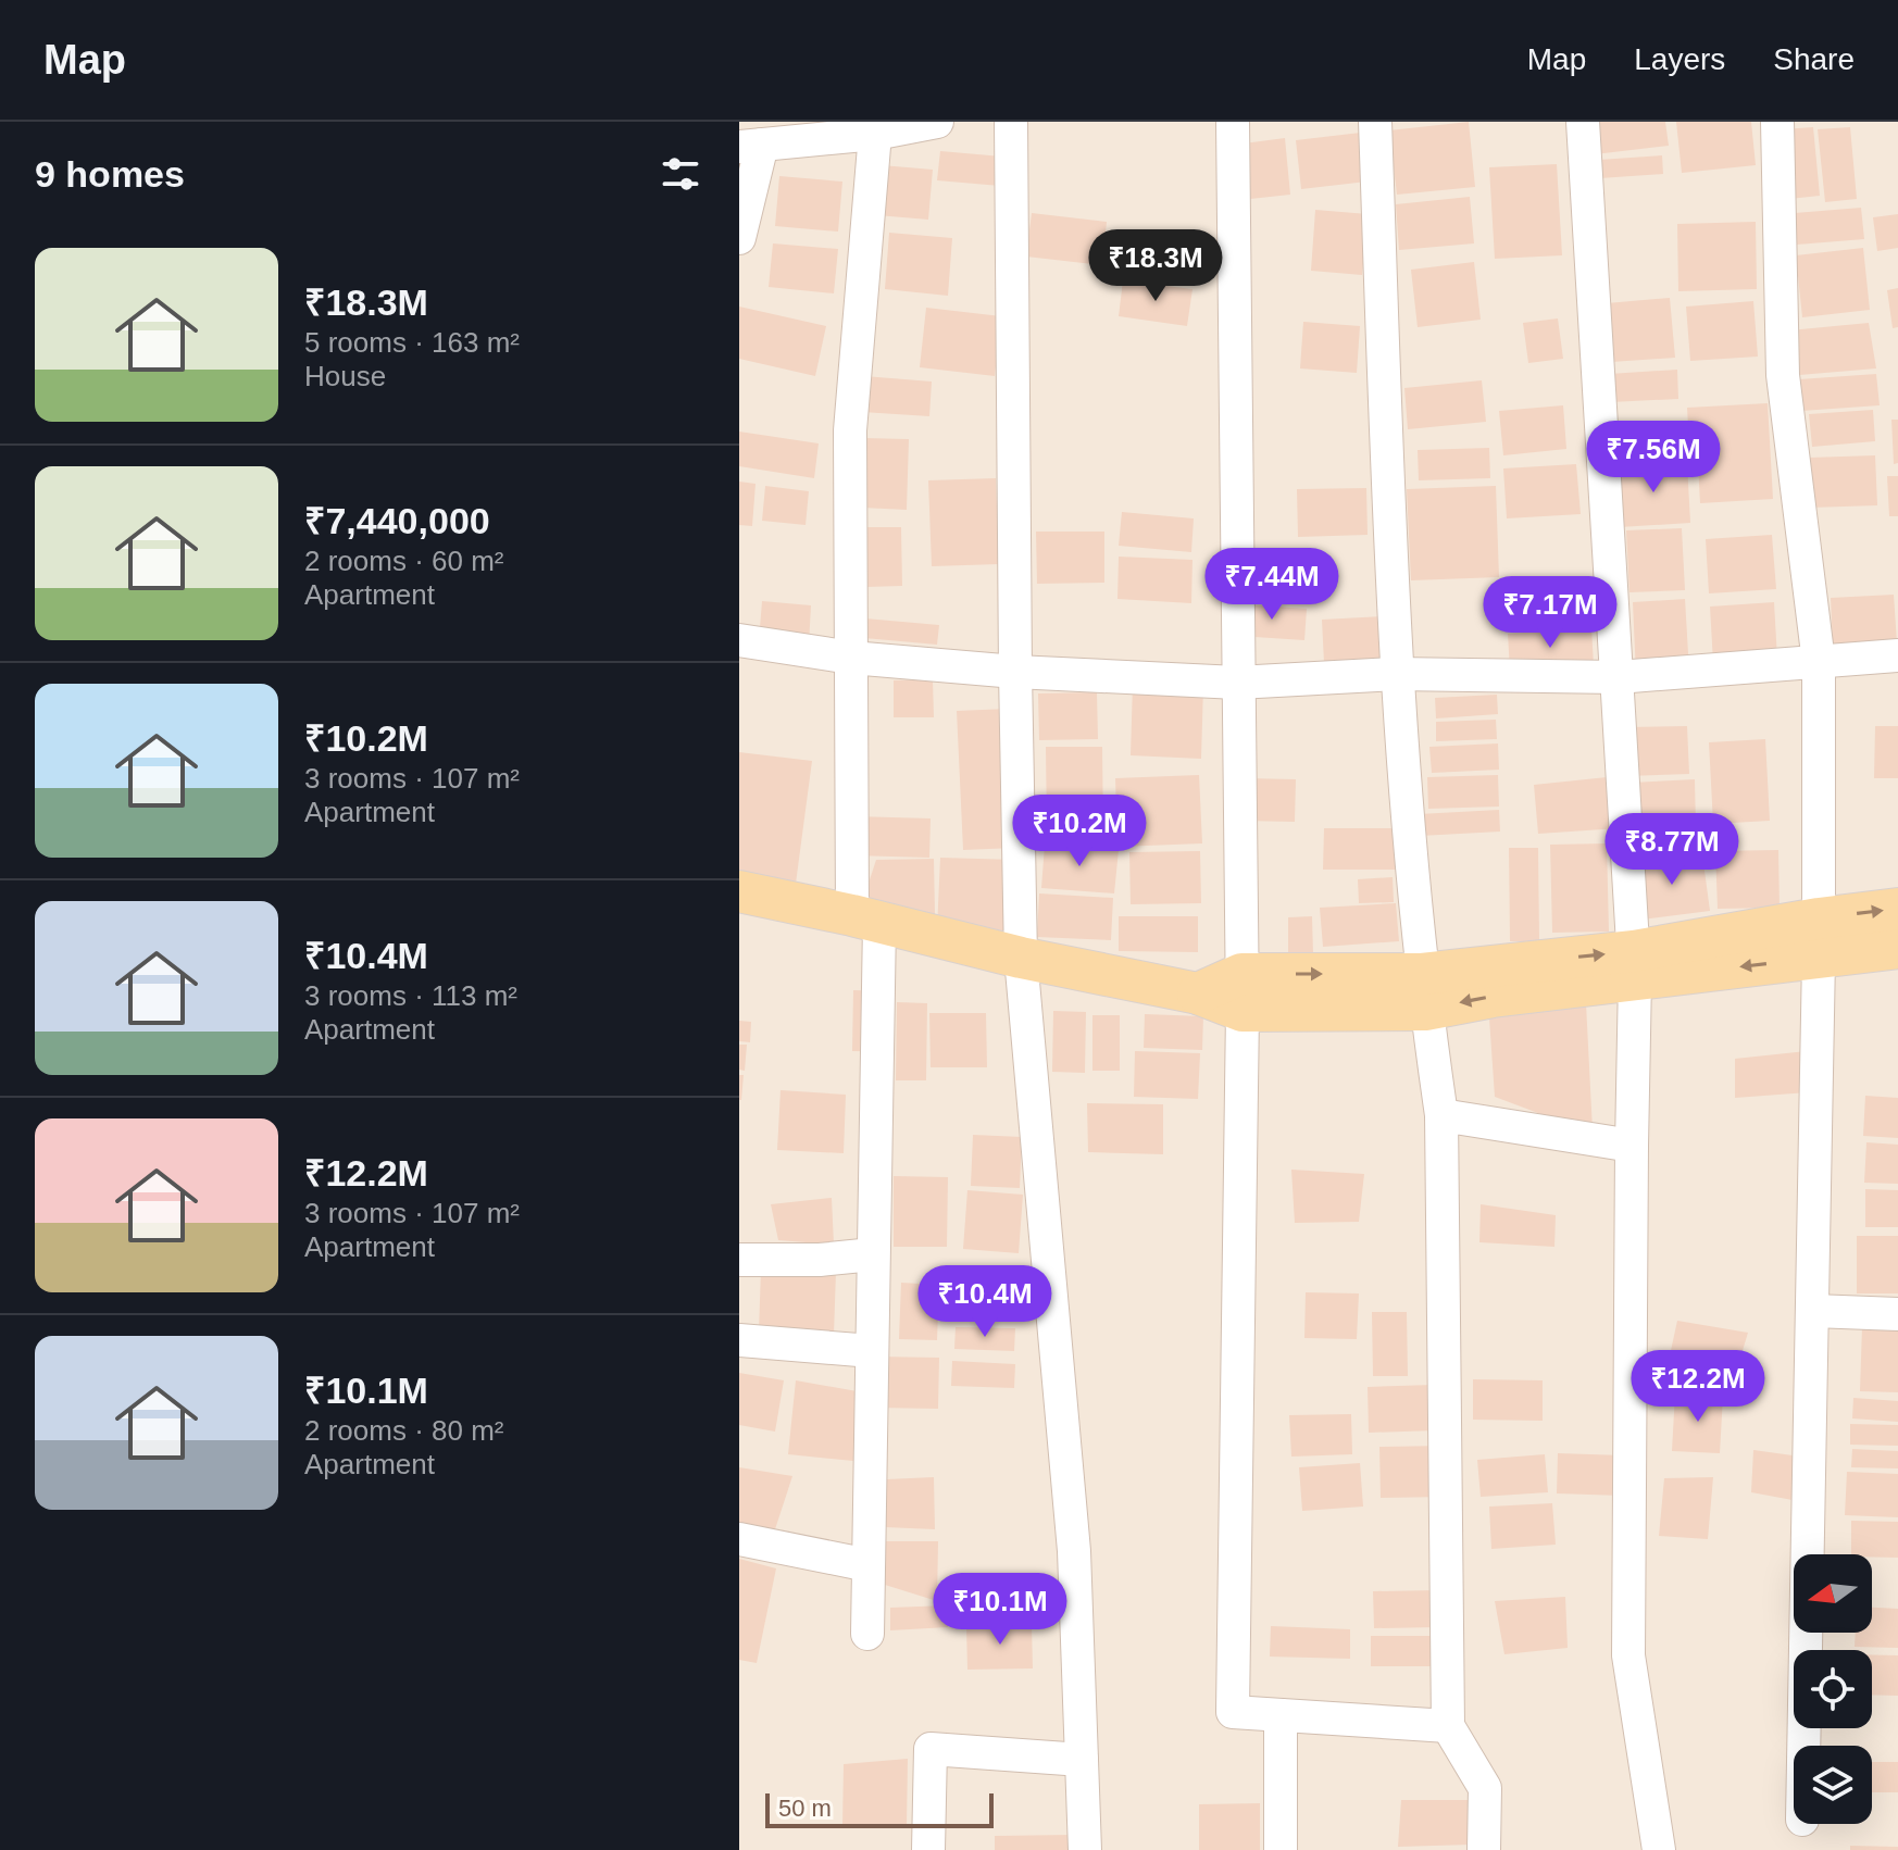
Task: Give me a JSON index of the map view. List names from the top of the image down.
{
  "scale_bar": "50 m",
  "north": "left",
  "page": {
    "header": "Map",
    "nav": ["Map", "Layers", "Share"],
    "heading": "9 homes",
    "list": [
      {
        "name": "₹18.3M",
        "note": "5 rooms · 163 m² · House"
      },
      {
        "name": "₹7,440,000",
        "note": "2 rooms · 60 m² · Apartment"
      },
      {
        "name": "₹10.2M",
        "note": "3 rooms · 107 m² · Apartment"
      },
      {
        "name": "₹10.4M",
        "note": "3 rooms · 113 m² · Apartment"
      },
      {
        "name": "₹12.2M",
        "note": "3 rooms · 107 m² · Apartment"
      },
      {
        "name": "₹10.1M",
        "note": "2 rooms · 80 m² · Apartment"
      }
    ],
    "price": [
      "₹18.3M",
      "₹7.56M",
      "₹7.44M",
      "₹7.17M",
      "₹10.2M",
      "₹8.77M",
      "₹10.4M",
      "₹12.2M",
      "₹10.1M"
    ],
    "scale": "50 m"
  }
}
